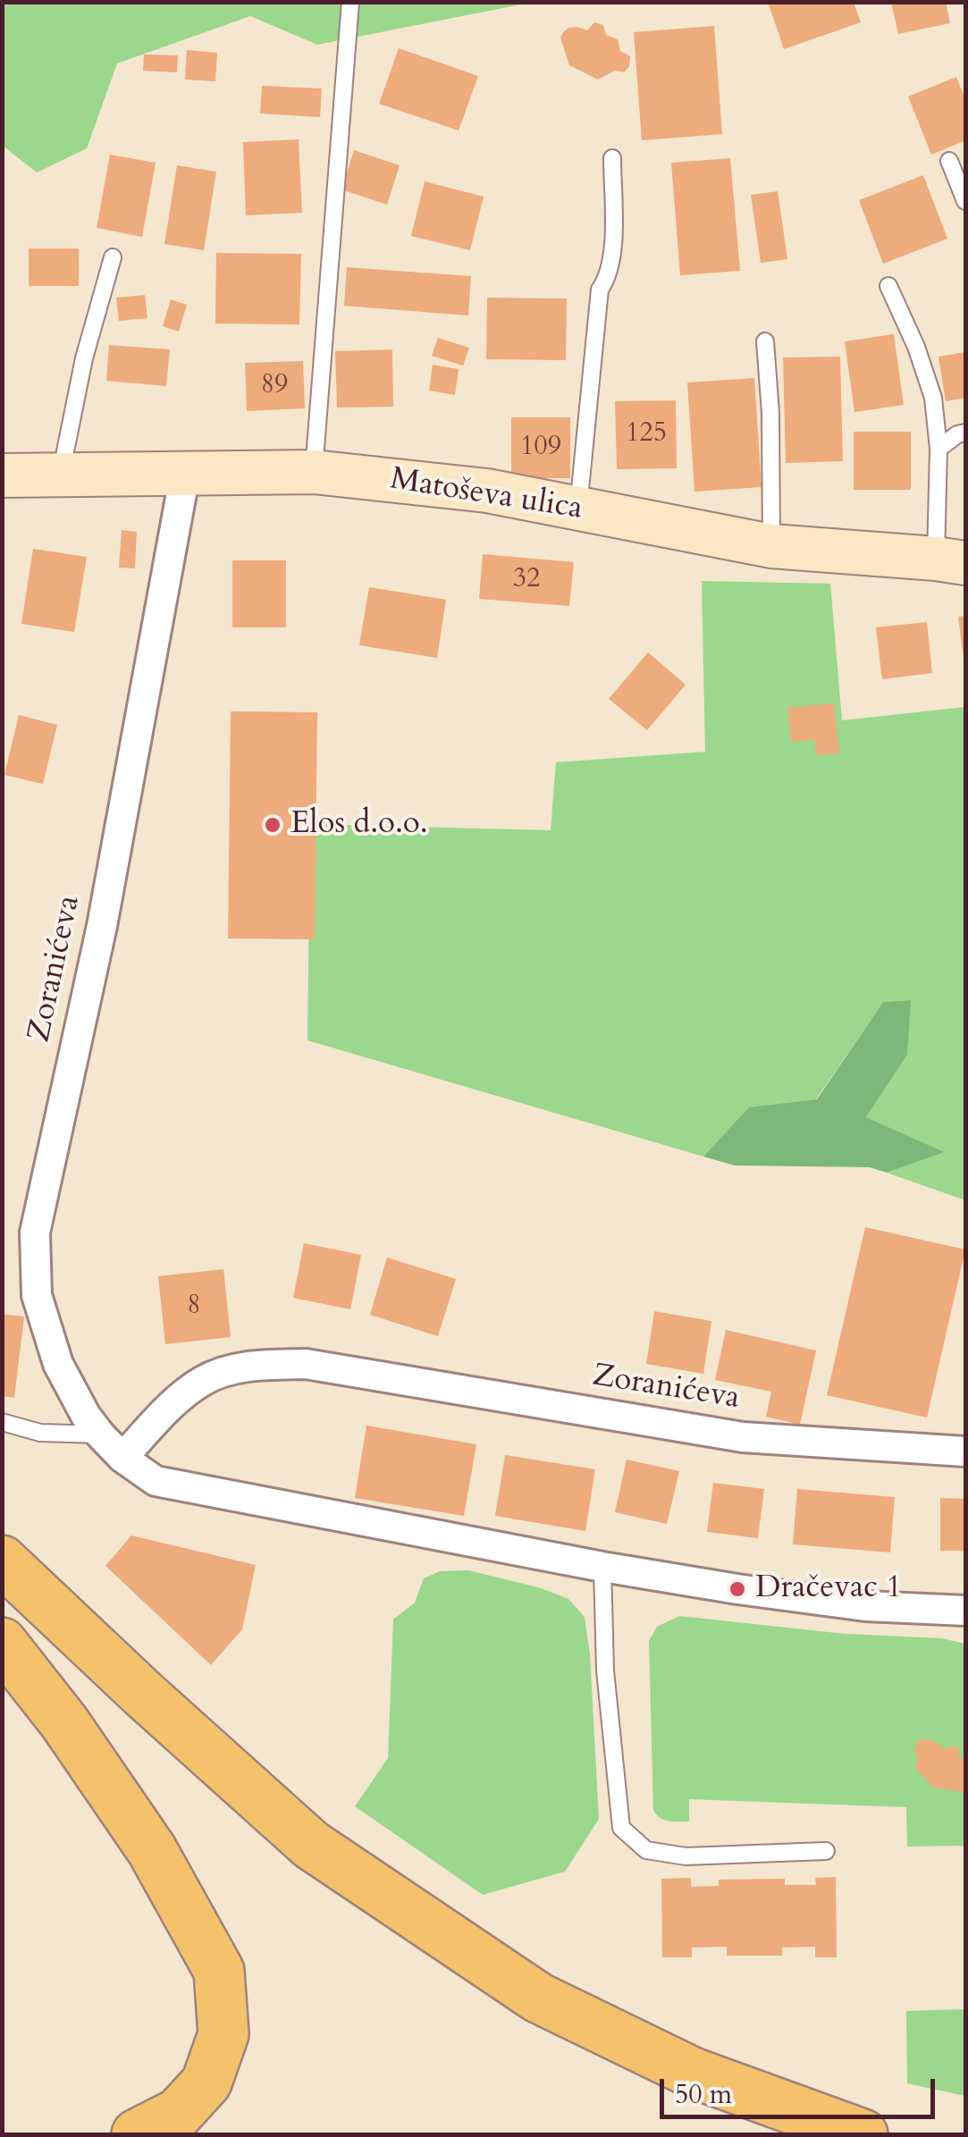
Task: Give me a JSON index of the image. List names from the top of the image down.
{
  "streets": {
    "main road": ["Matoševa ulica"],
    "street": ["Zoranićeva"]
  },
  "crossings": [
    ["Matoševa ulica", "Zoranićeva"]
  ],
  "places": ["Elos d.o.o.", "Dračevac 1"],
  "house_numbers": [
    "89",
    "125",
    "109",
    "32",
    "8"
  ],
  "scale_bar": "50 m"
}
